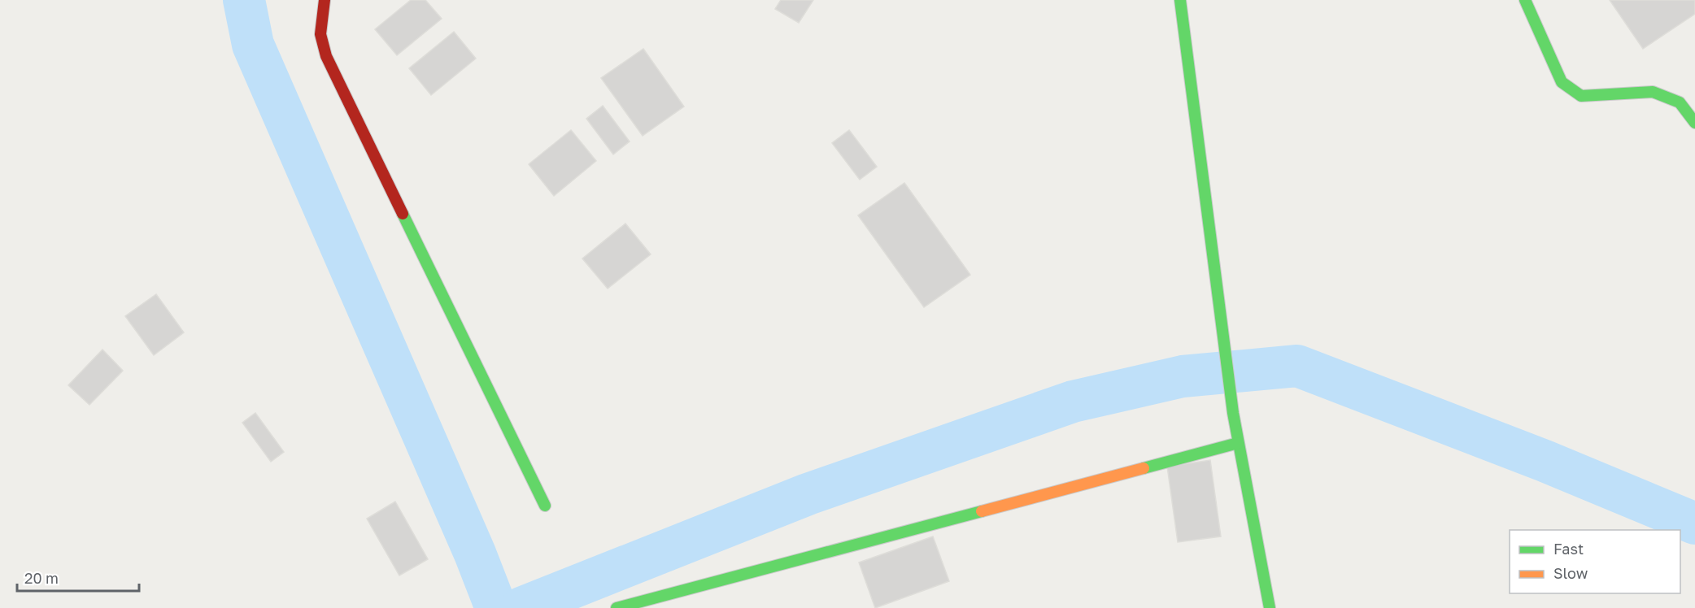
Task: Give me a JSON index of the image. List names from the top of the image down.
{
  "legend": ["Fast", "Slow"],
  "scale_bar": "20 m"
}
